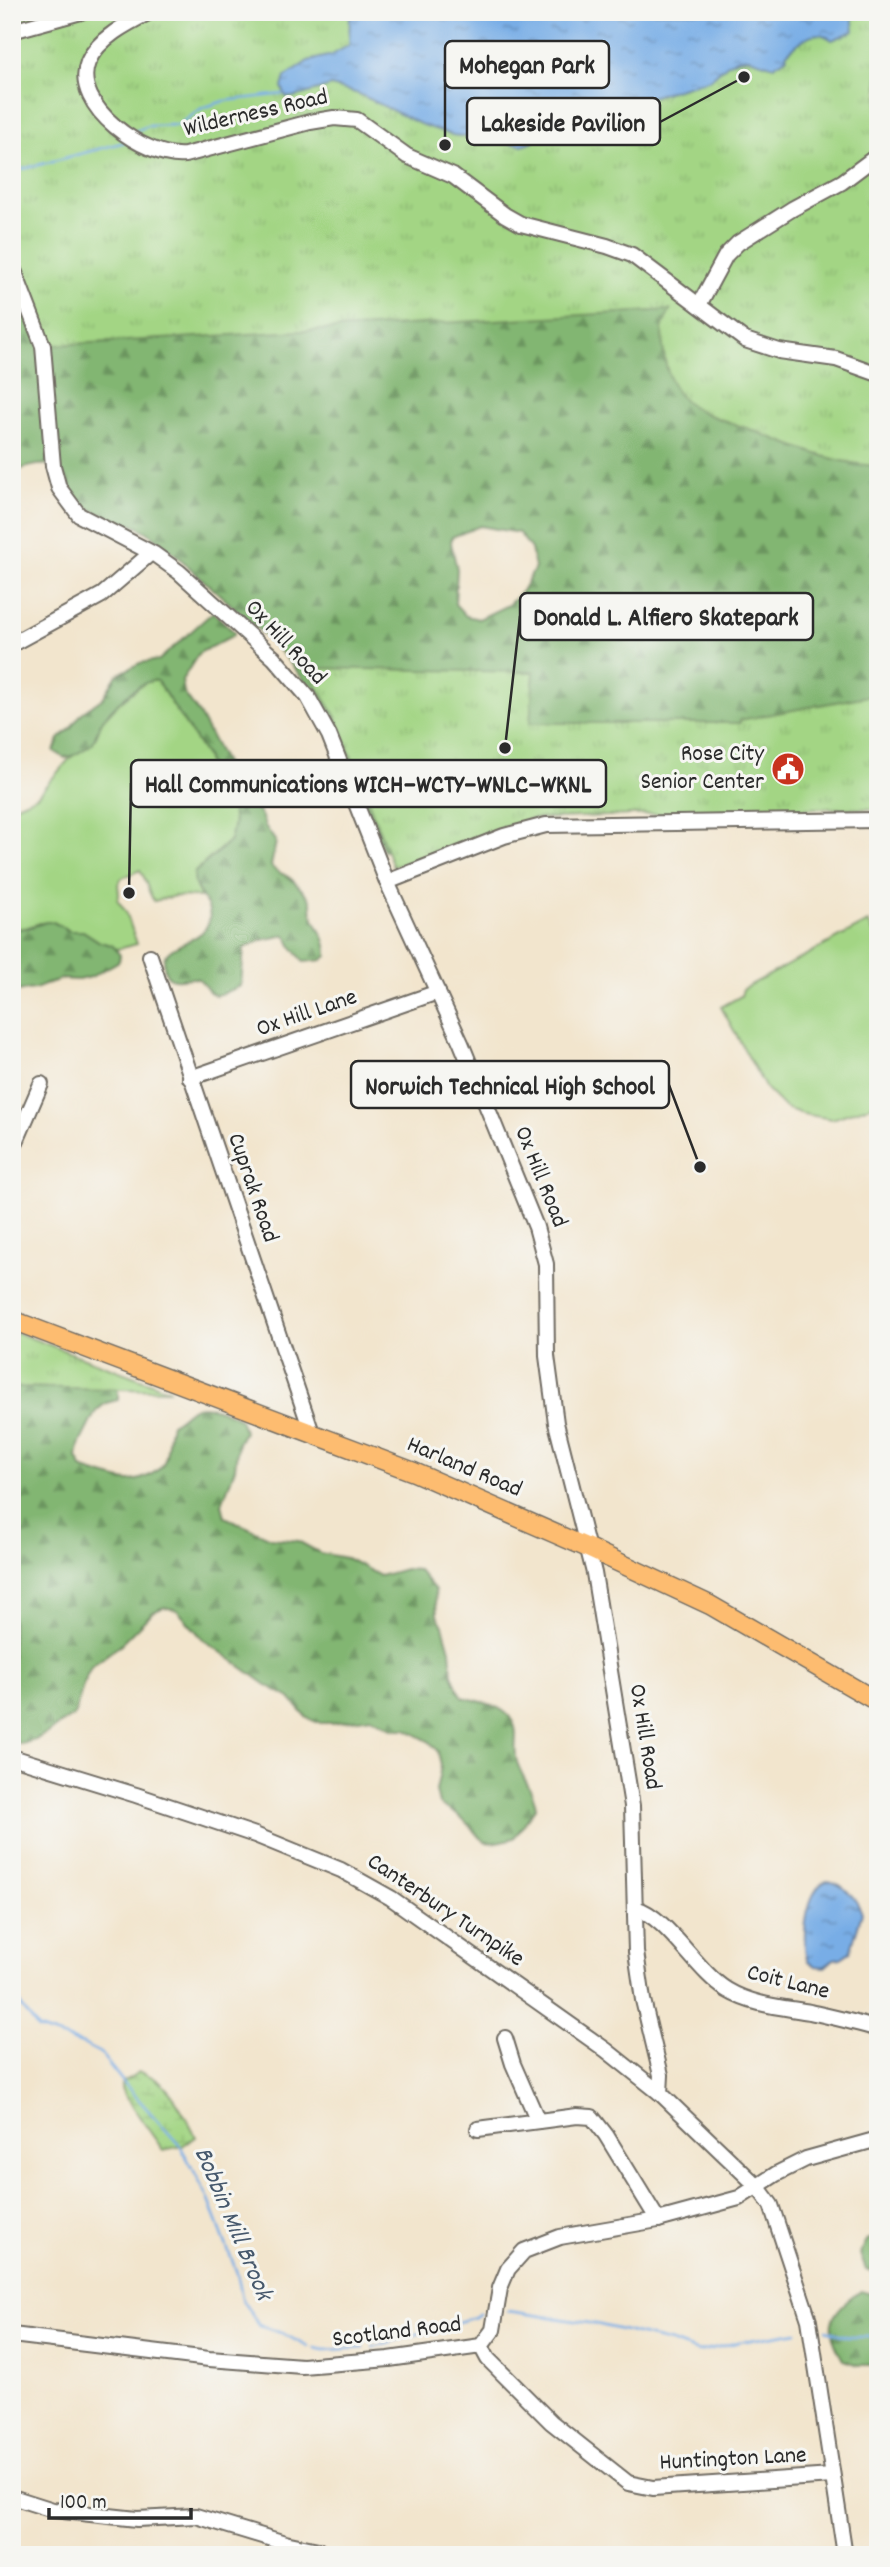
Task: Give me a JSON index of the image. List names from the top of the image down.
{
  "streets": {
    "main road": ["Harland Road"],
    "street": [
      "Wilderness Road",
      "Ox Hill Road",
      "Ox Hill Lane",
      "Cuprak Road",
      "Canterbury Turnpike",
      "Coit Lane",
      "Scotland Road",
      "Huntington Lane"
    ]
  },
  "crossings": [
    ["Ox Hill Road", "Ox Hill Lane"],
    ["Ox Hill Road", "Harland Road"],
    ["Ox Hill Road", "Canterbury Turnpike"],
    ["Ox Hill Road", "Coit Lane"],
    ["Ox Hill Lane", "Cuprak Road"],
    ["Cuprak Road", "Harland Road"],
    ["Canterbury Turnpike", "Scotland Road"],
    ["Canterbury Turnpike", "Huntington Lane"],
    ["Scotland Road", "Huntington Lane"]
  ],
  "water": ["Bobbin Mill Brook"],
  "places": {
    "other": [
      "Lakeside Pavilion",
      "Mohegan Park",
      "Donald L. Alfiero Skatepark",
      "Hall Communications WICH–WCTY–WNLC–WKNL",
      "Norwich Technical High School"
    ],
    "public building": ["Rose City Senior Center"]
  },
  "scale_bar": "100 m"
}
